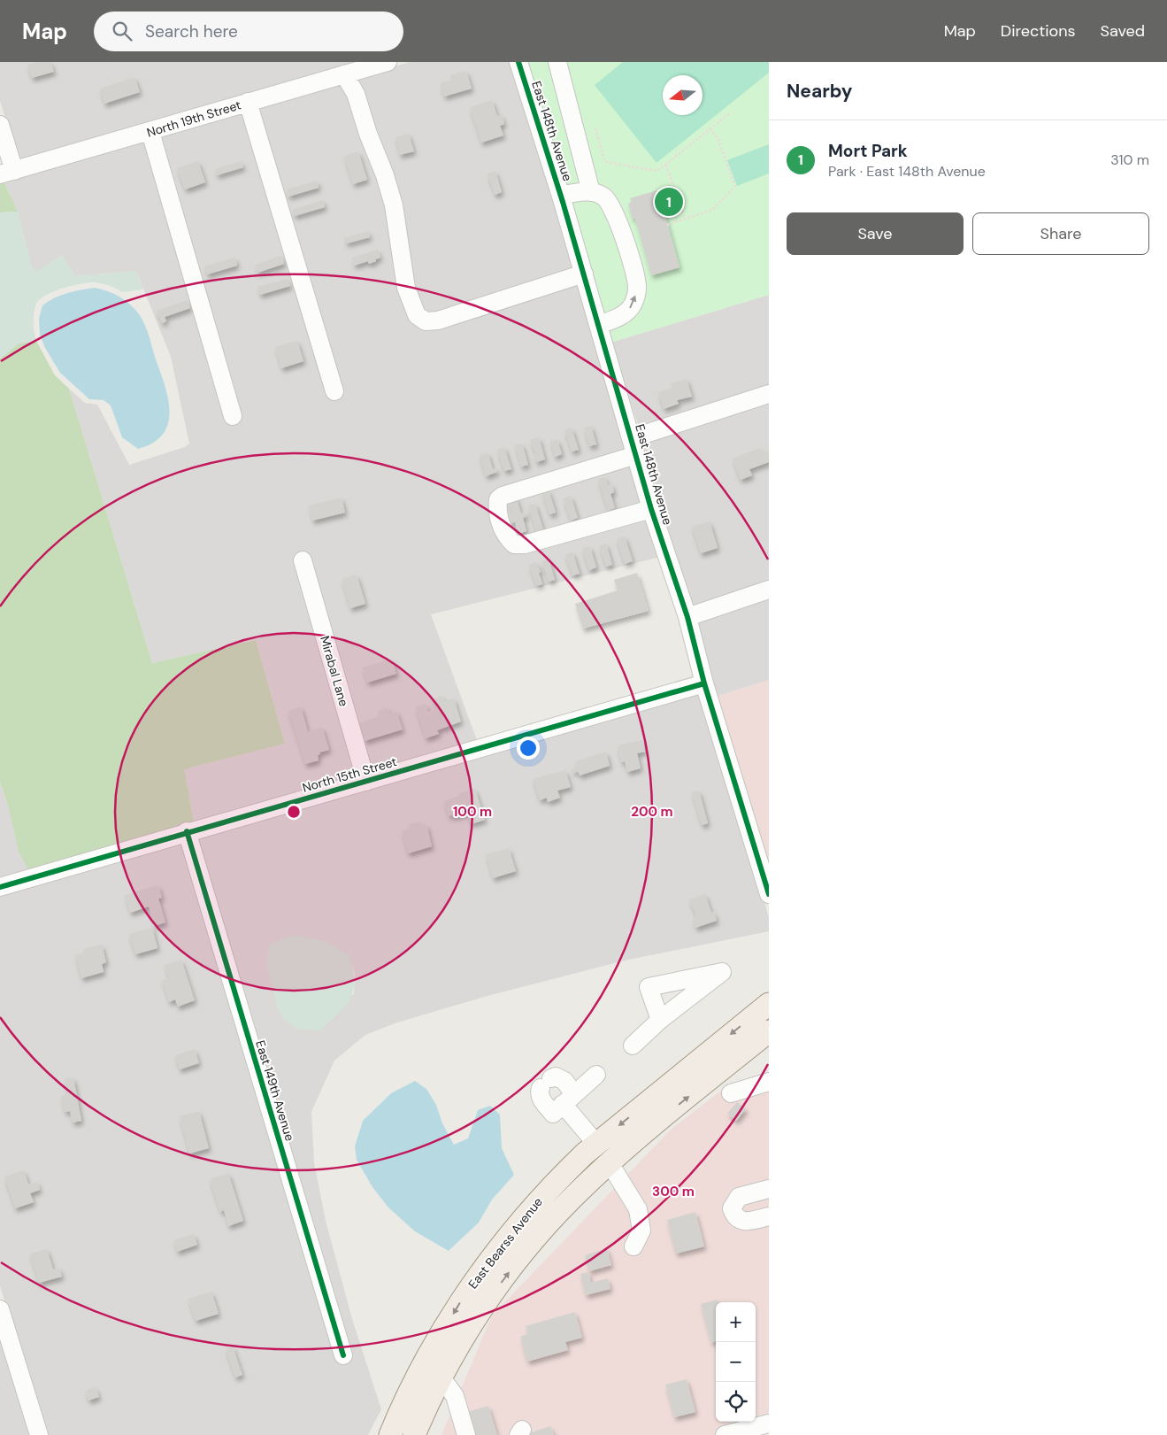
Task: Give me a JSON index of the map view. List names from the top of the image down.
{
  "streets": {
    "main road": ["East Bearss Avenue"],
    "street": [
      "North 19th Street",
      "East 148th Avenue",
      "Mirabal Lane",
      "North 15th Street",
      "East 149th Avenue"
    ]
  },
  "crossings": [
    ["East 148th Avenue", "North 15th Street"],
    ["Mirabal Lane", "North 15th Street"],
    ["North 15th Street", "East 149th Avenue"]
  ],
  "north": "left",
  "page": {
    "header": "Map",
    "search": "Search here",
    "nav": ["Map", "Directions", "Saved"],
    "heading": "Nearby",
    "list": [
      {
        "mark": "1",
        "name": "Mort Park",
        "note": "Park · East 148th Avenue",
        "value": "310 m"
      }
    ],
    "pins": "1",
    "buttons": ["Save", "Share"],
    "map_buttons": ["+", "−"]
  },
  "rings": ["100 m", "200 m", "300 m"]
}
